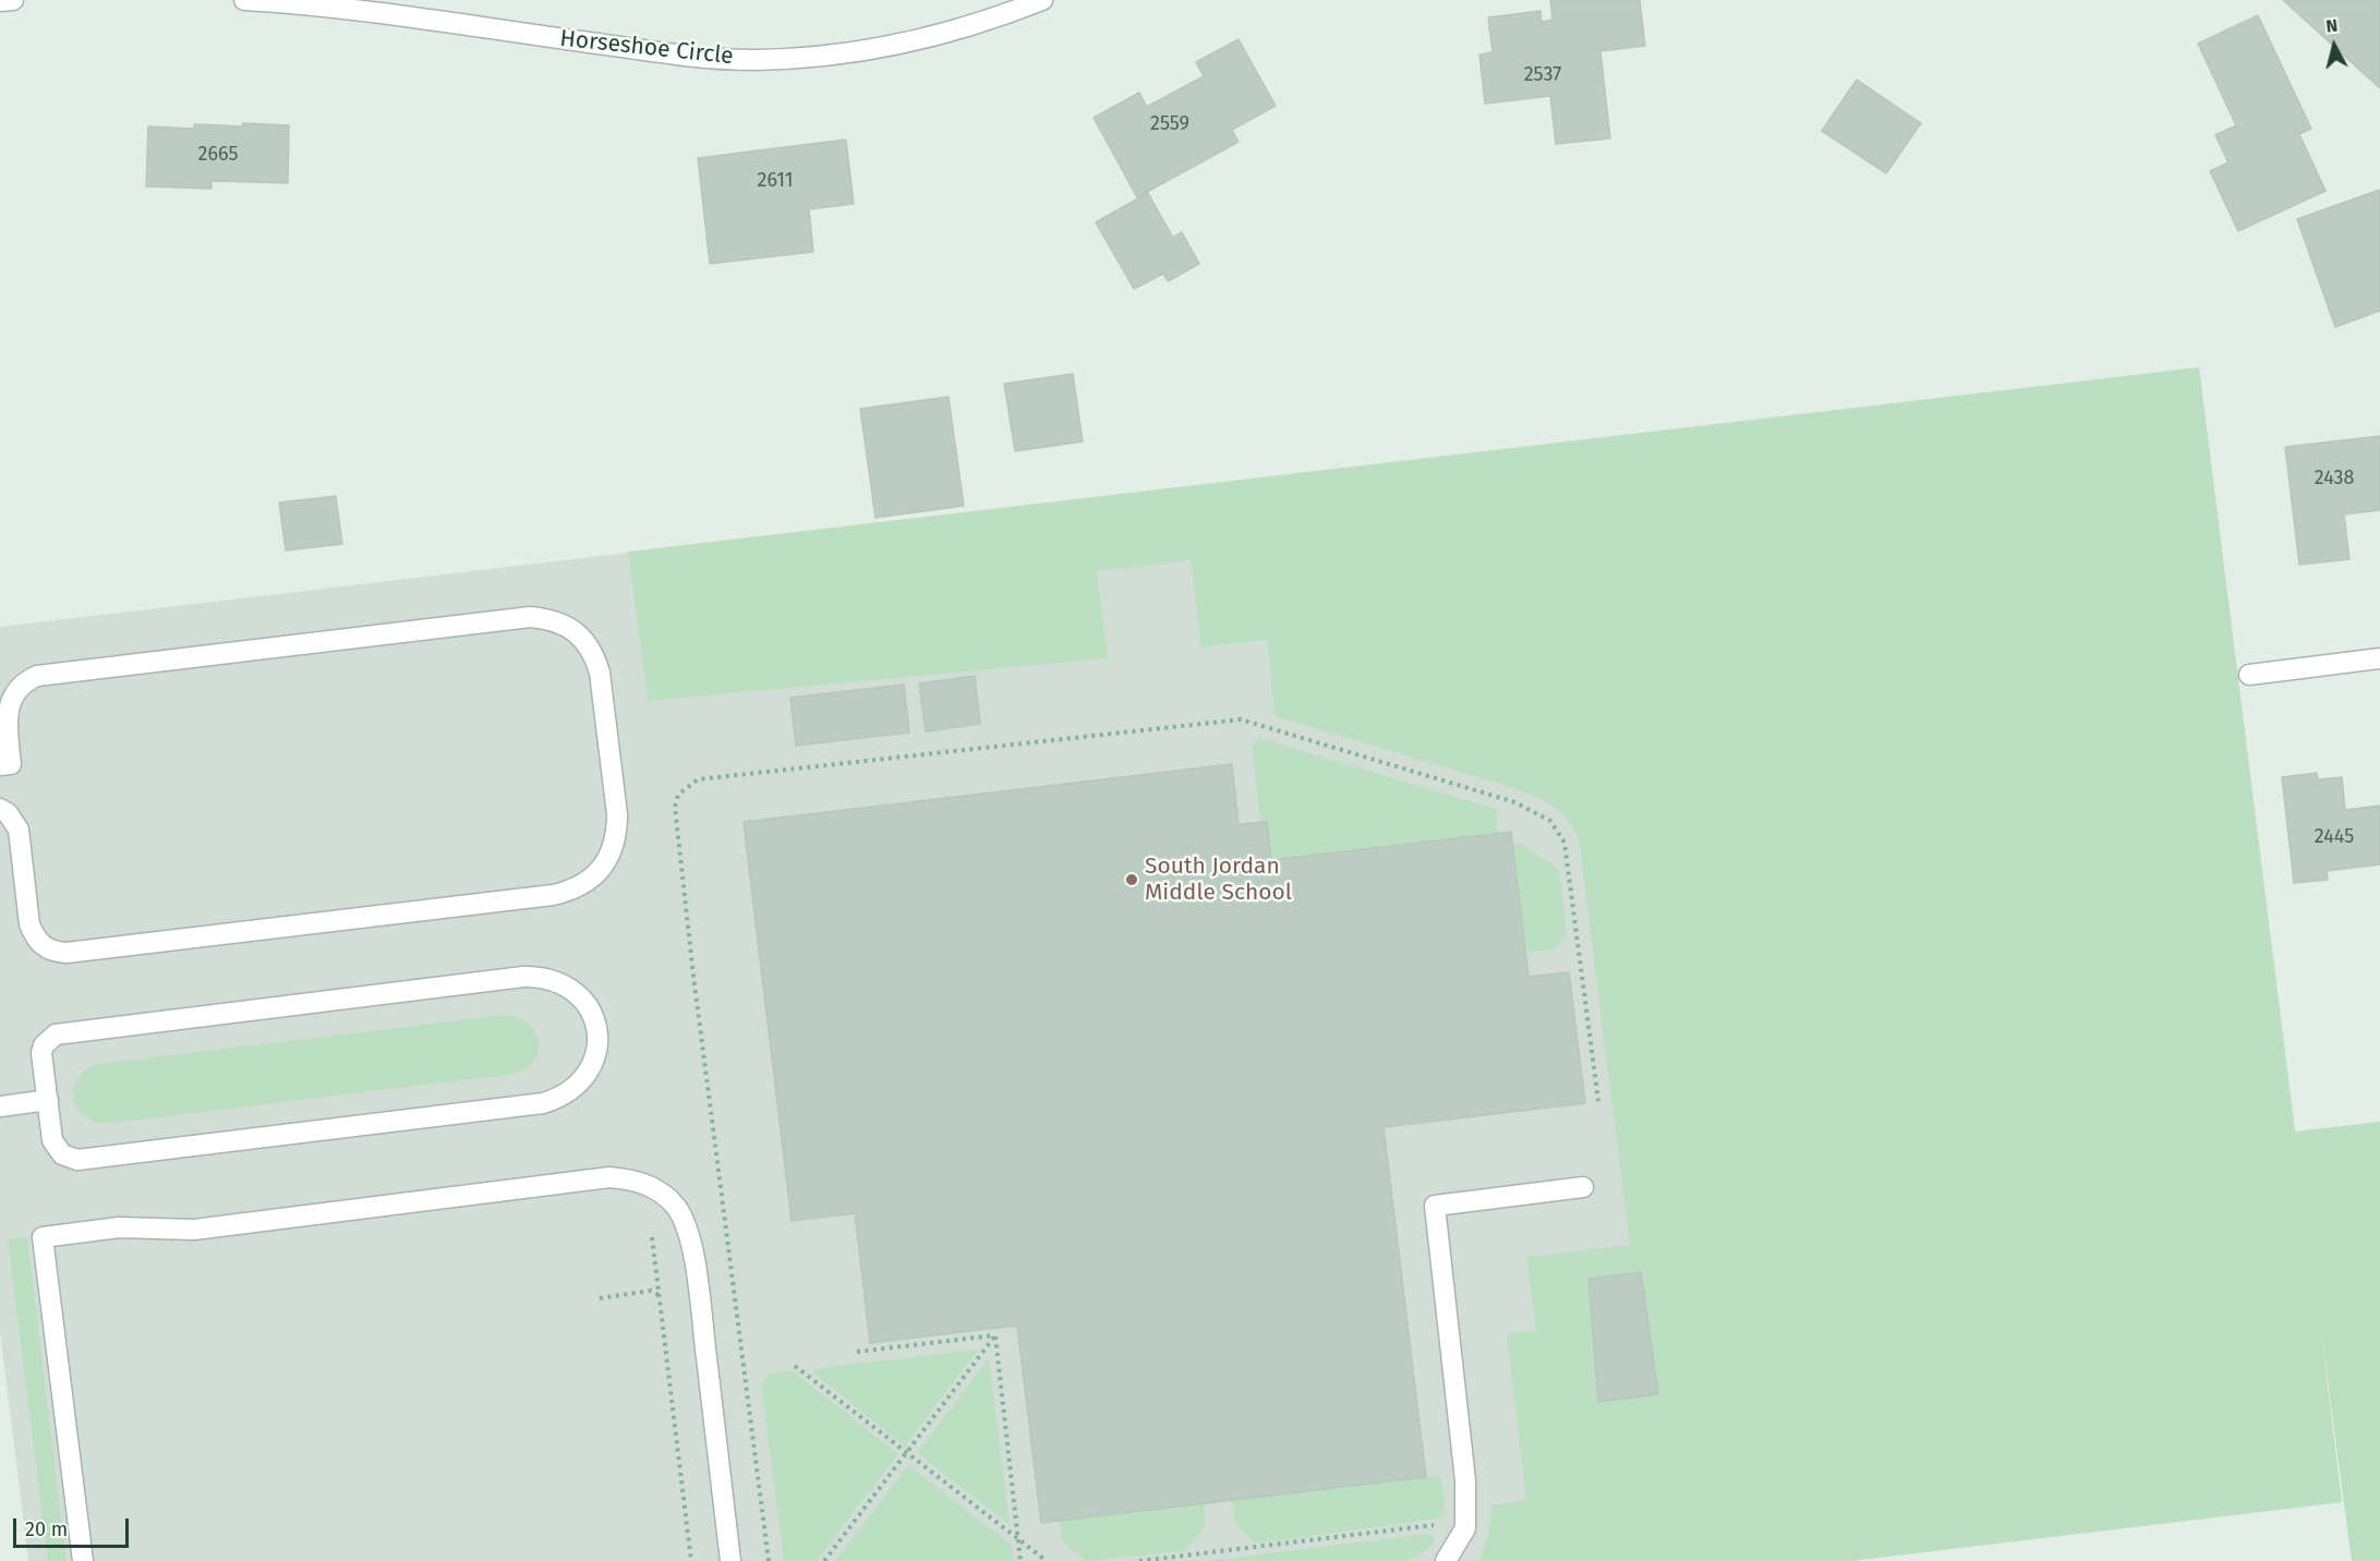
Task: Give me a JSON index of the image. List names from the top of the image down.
{
  "streets": {
    "street": ["Horseshoe Circle"]
  },
  "places": ["South Jordan Middle School"],
  "house_numbers": [
    "2537",
    "2559",
    "2665",
    "2611",
    "2438",
    "2445"
  ],
  "scale_bar": "20 m",
  "north": "top"
}
